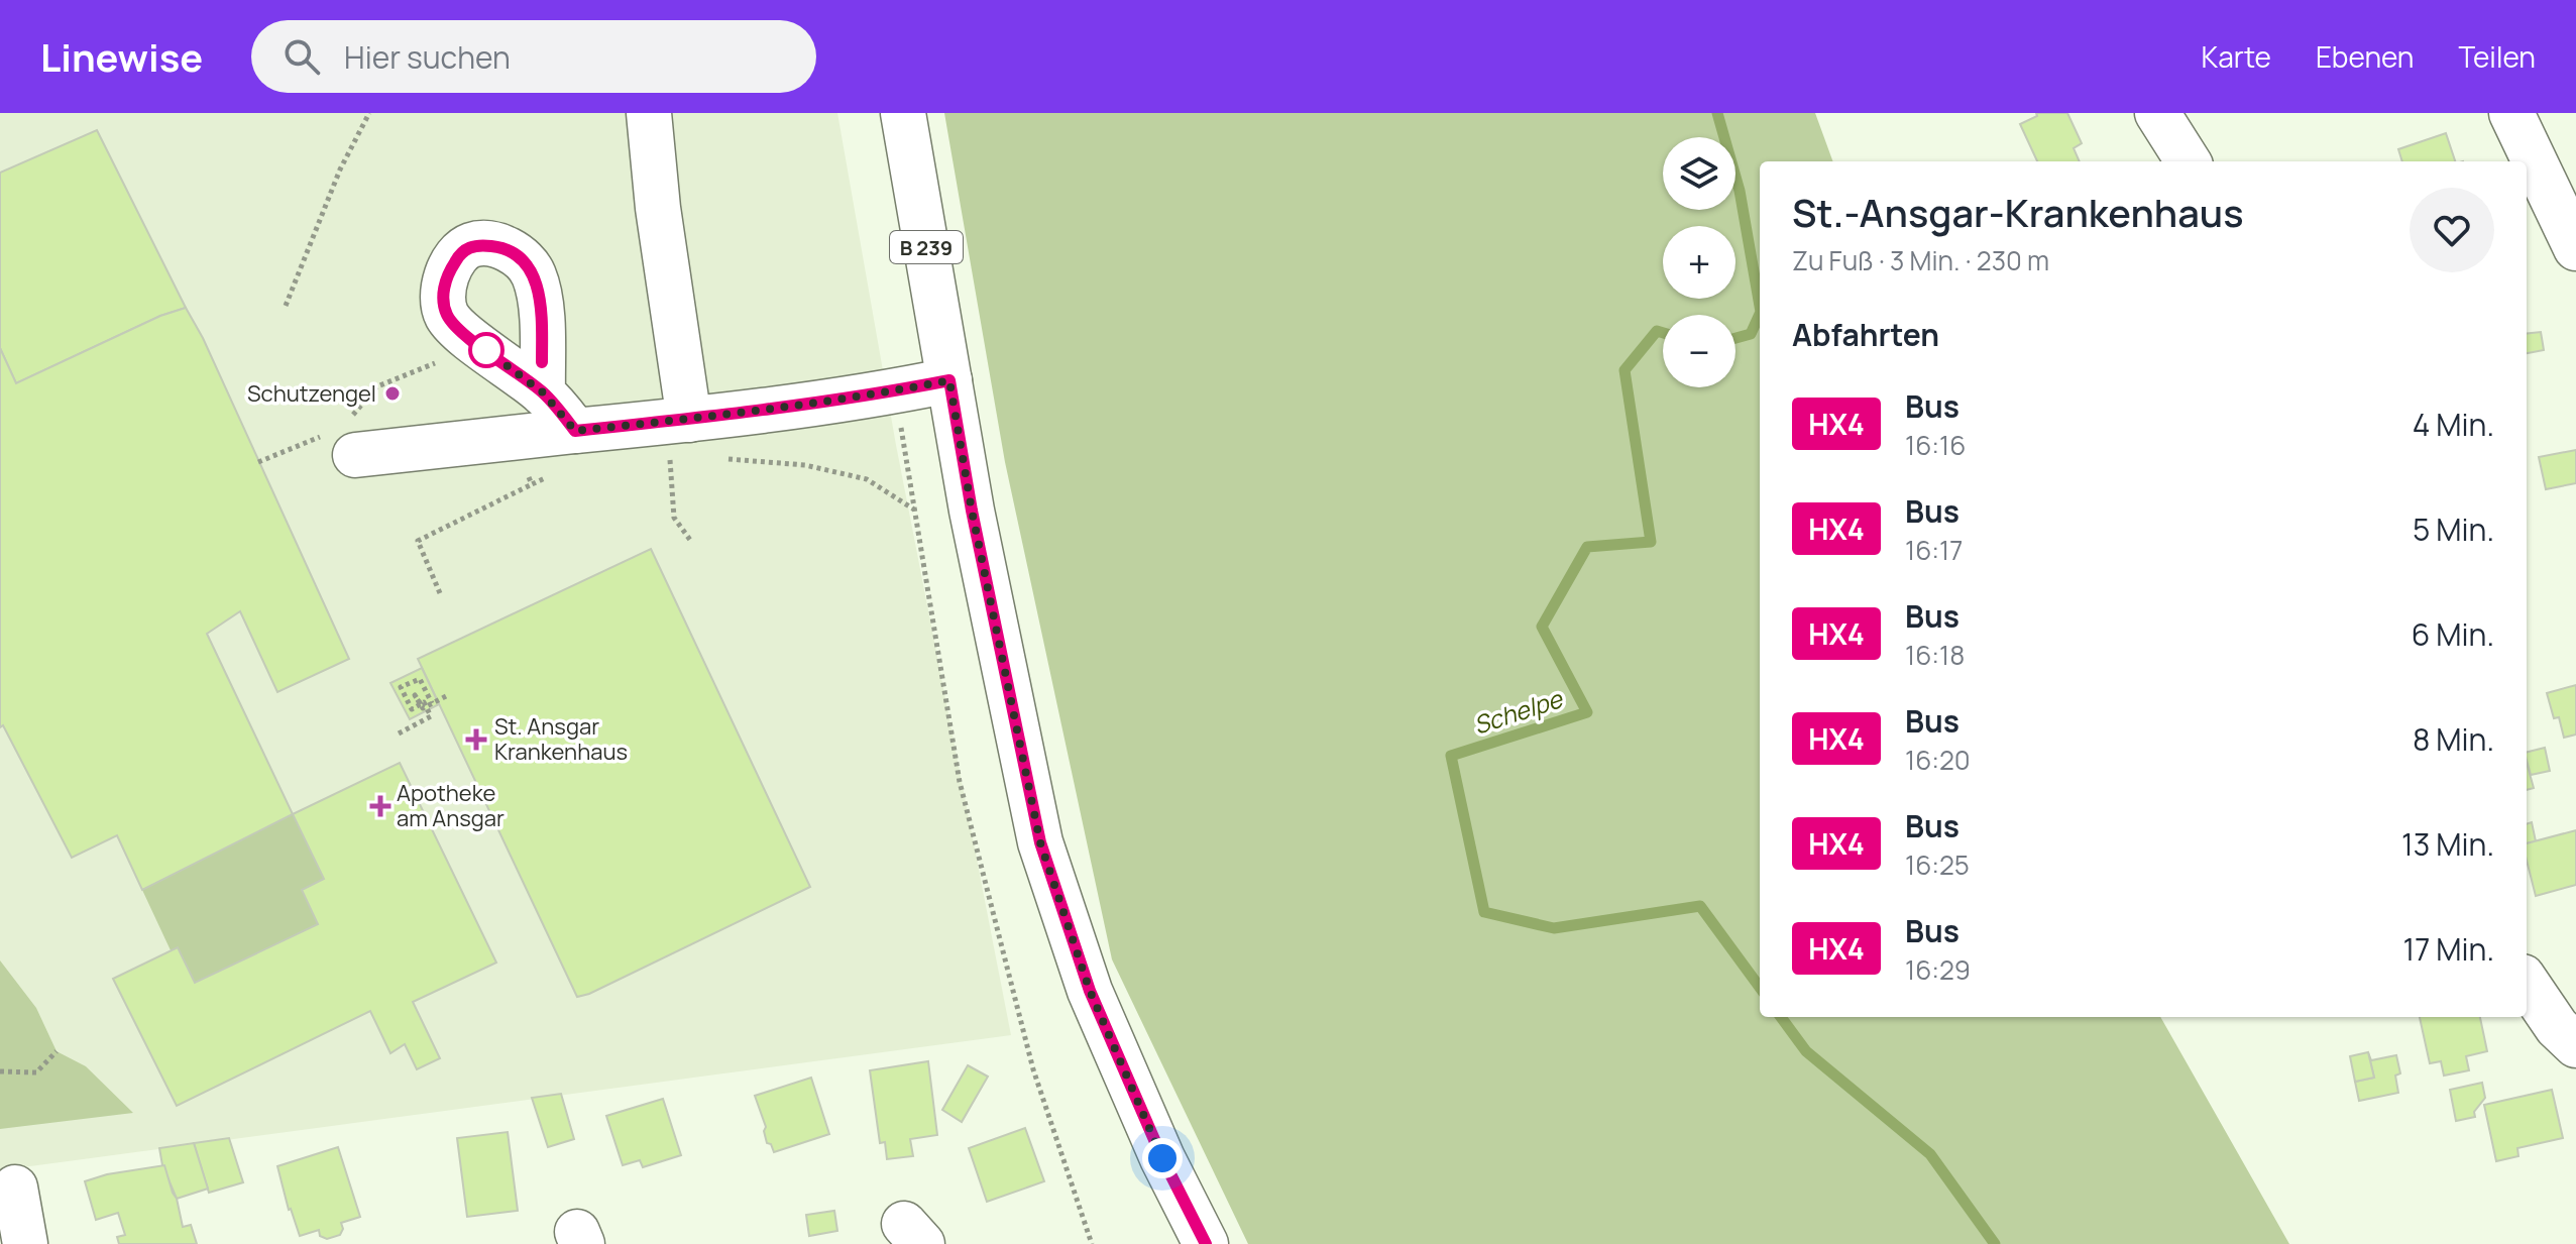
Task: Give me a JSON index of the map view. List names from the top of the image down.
{
  "streets": {
    "main road": ["B 239"]
  },
  "water": ["Schelpe"],
  "places": {
    "other": ["Schutzengel"],
    "health": ["St. Ansgar Krankenhaus", "Apotheke am Ansgar"]
  },
  "lines": ["bus line HX4"],
  "page": {
    "header": "Linewise",
    "search": "Hier suchen",
    "nav": ["Karte", "Ebenen", "Teilen"],
    "map_buttons": ["+", "−"],
    "heading": [
      ["St.-Ansgar-Krankenhaus", "Zu Fuß · 3 Min. · 230 m"],
      "Abfahrten"
    ],
    "list": [
      {
        "mark": "HX4",
        "name": "Bus",
        "note": "16:16",
        "value": "4 Min."
      },
      {
        "mark": "HX4",
        "name": "Bus",
        "note": "16:17",
        "value": "5 Min."
      },
      {
        "mark": "HX4",
        "name": "Bus",
        "note": "16:18",
        "value": "6 Min."
      },
      {
        "mark": "HX4",
        "name": "Bus",
        "note": "16:20",
        "value": "8 Min."
      },
      {
        "mark": "HX4",
        "name": "Bus",
        "note": "16:25",
        "value": "13 Min."
      },
      {
        "mark": "HX4",
        "name": "Bus",
        "note": "16:29",
        "value": "17 Min."
      }
    ]
  }
}
